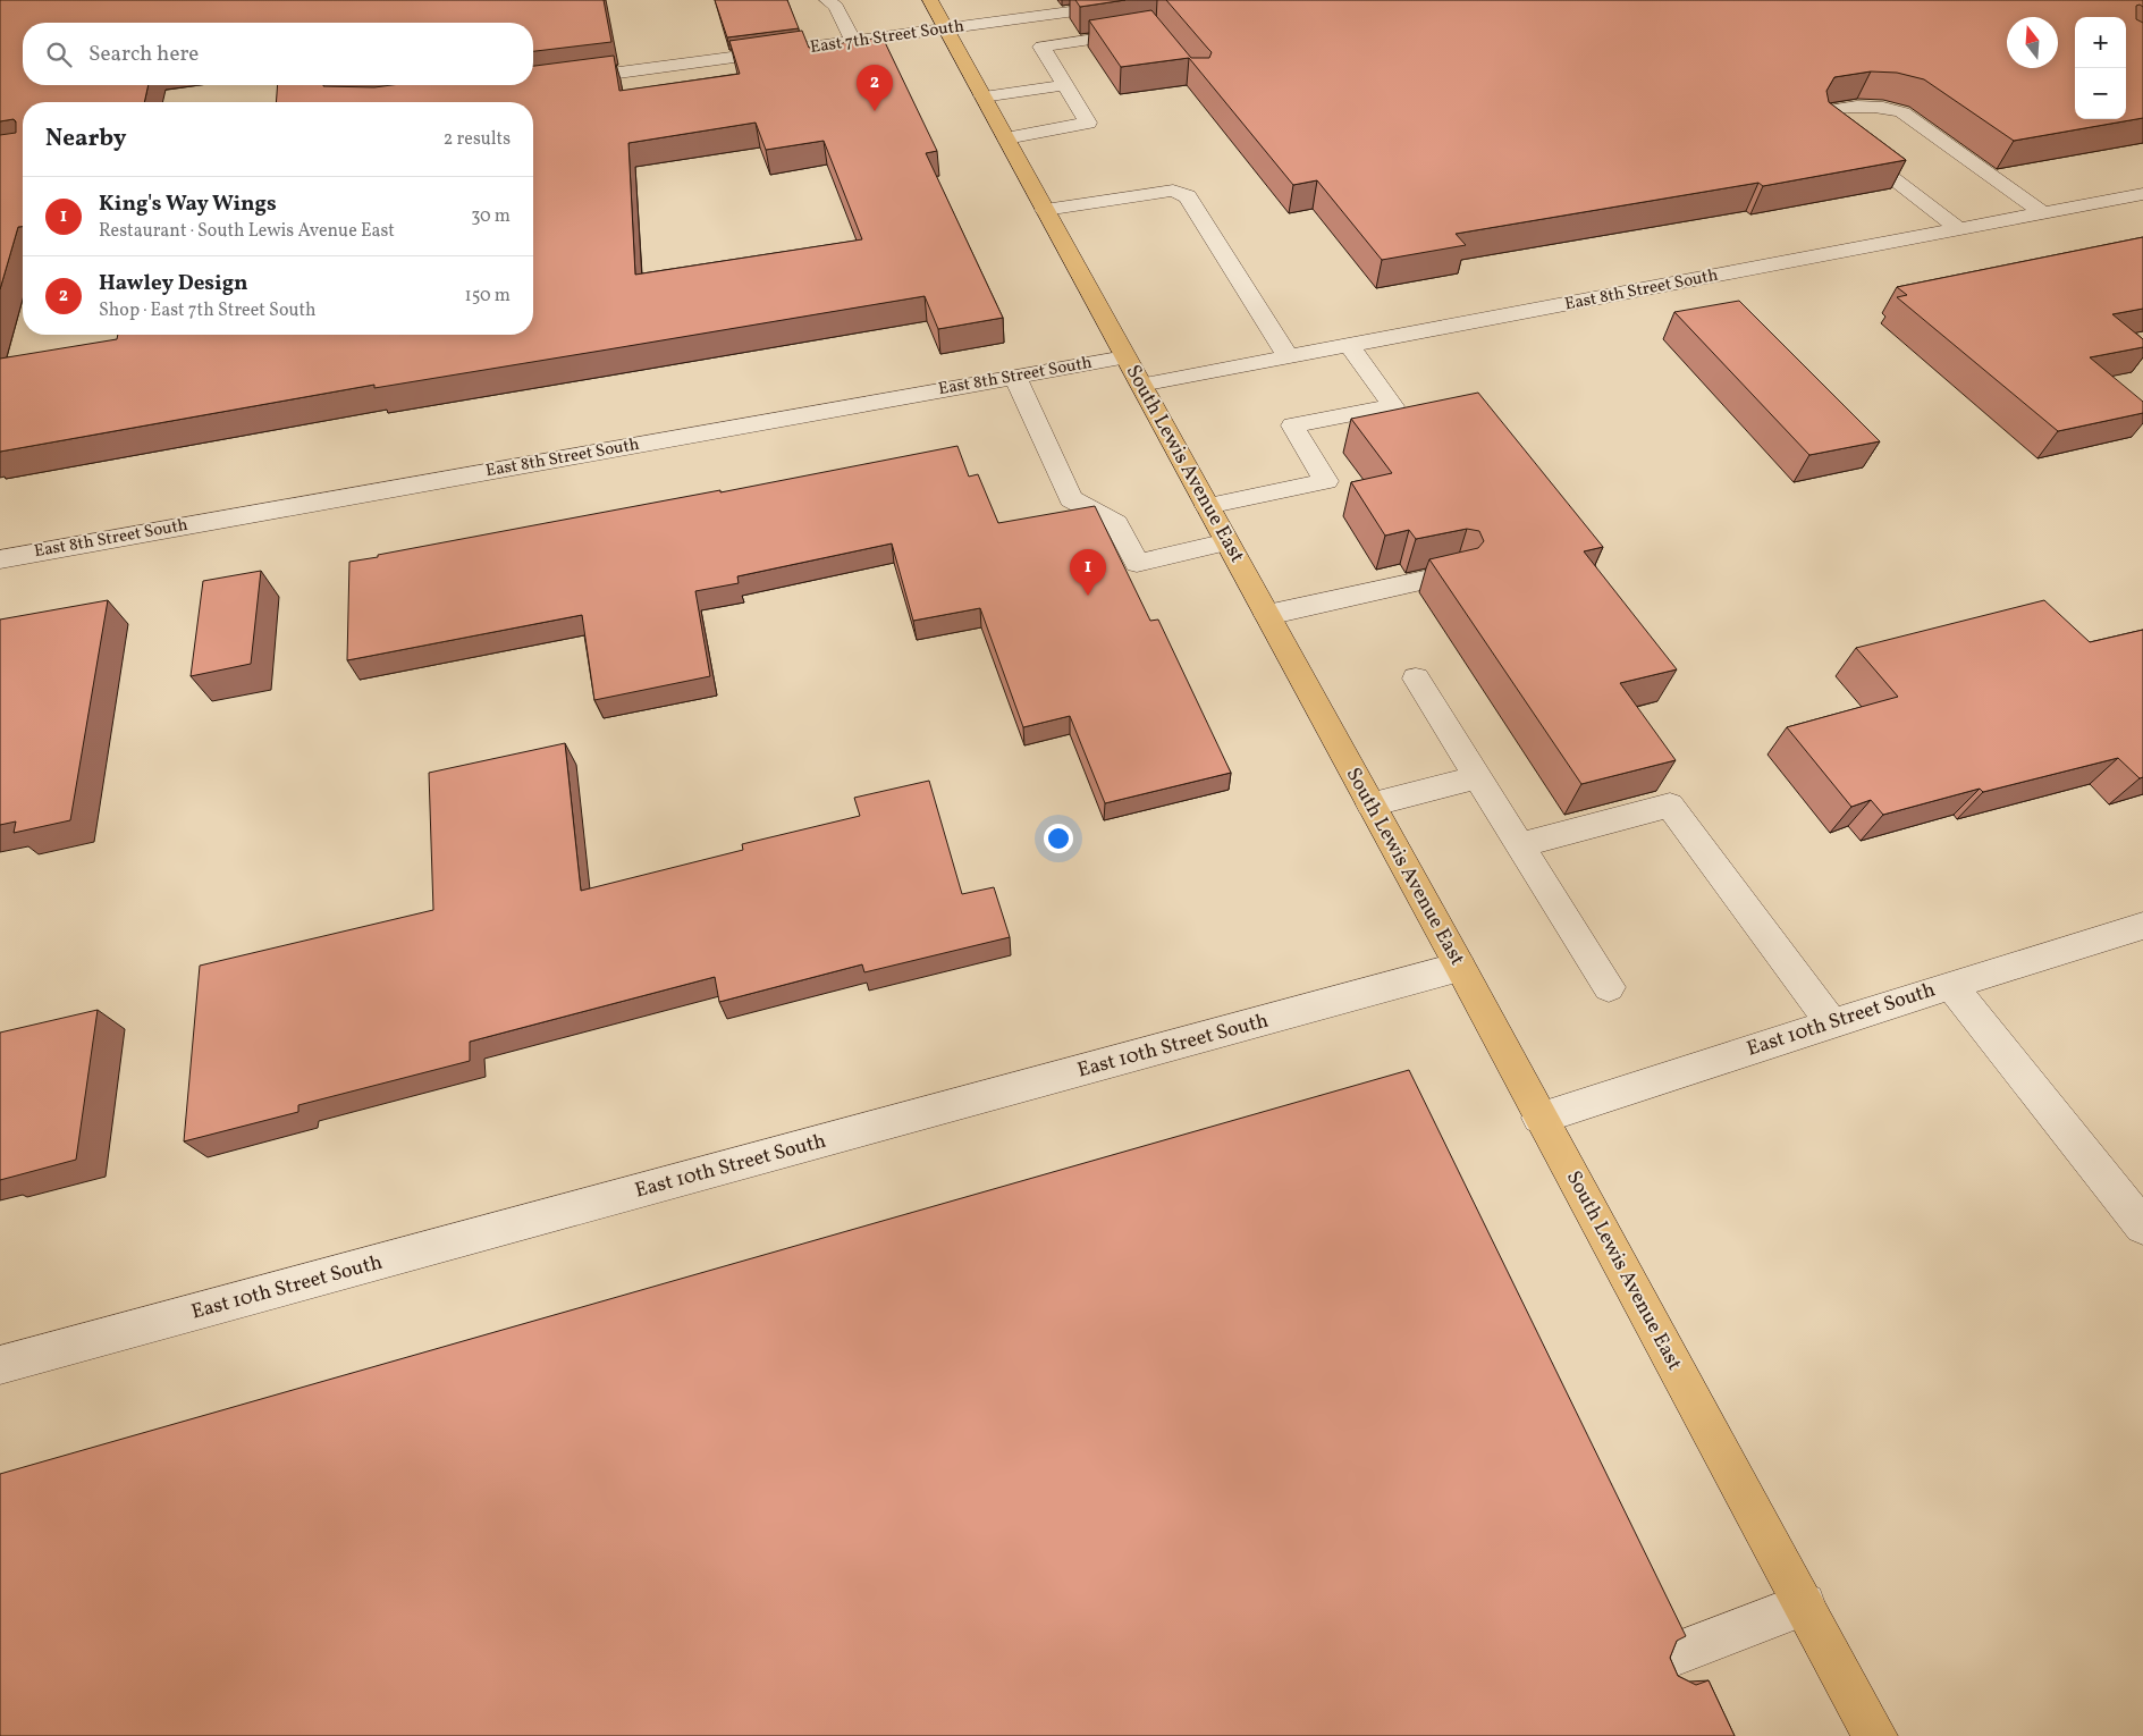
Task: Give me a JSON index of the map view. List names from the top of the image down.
{
  "streets": {
    "main road": ["South Lewis Avenue East"],
    "street": ["East 7th Street South", "East 8th Street South", "East 10th Street South"]
  },
  "crossings": [
    ["East 7th Street South", "South Lewis Avenue East"],
    ["East 8th Street South", "South Lewis Avenue East"],
    ["South Lewis Avenue East", "East 10th Street South"]
  ],
  "north": "top",
  "page": {
    "map_buttons": ["+", "−"],
    "search": "Search here",
    "pins": ["2", "1"],
    "heading": ["Nearby", "2 results"],
    "list": [
      {
        "mark": "1",
        "name": "King's Way Wings",
        "note": "Restaurant · South Lewis Avenue East",
        "value": "30 m"
      },
      {
        "mark": "2",
        "name": "Hawley Design",
        "note": "Shop · East 7th Street South",
        "value": "150 m"
      }
    ]
  }
}
